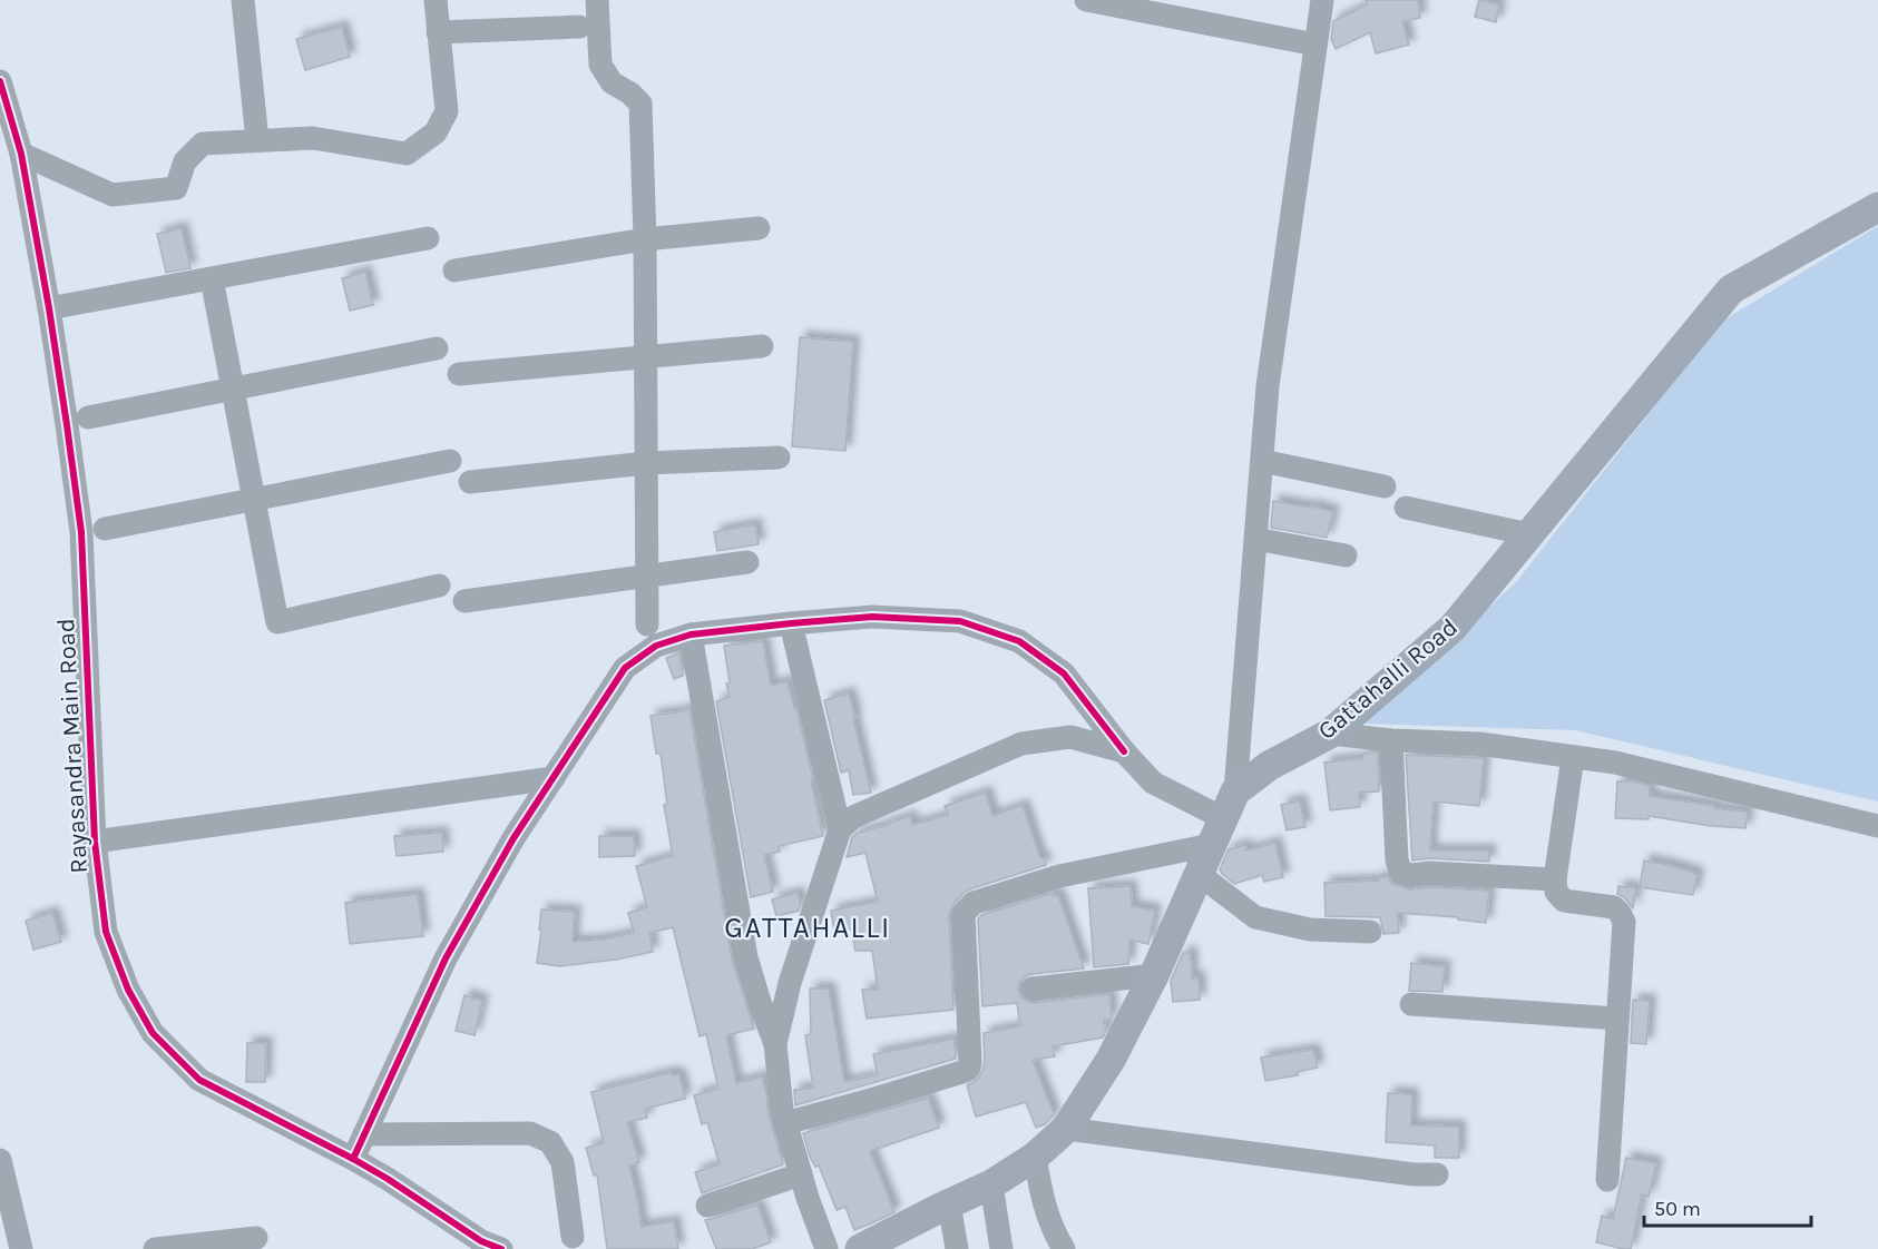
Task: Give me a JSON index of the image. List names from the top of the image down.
{
  "streets": {
    "main road": ["Gattahalli Road"],
    "street": ["Rayasandra Main Road"]
  },
  "districts": ["GATTAHALLI"],
  "scale_bar": "50 m"
}
